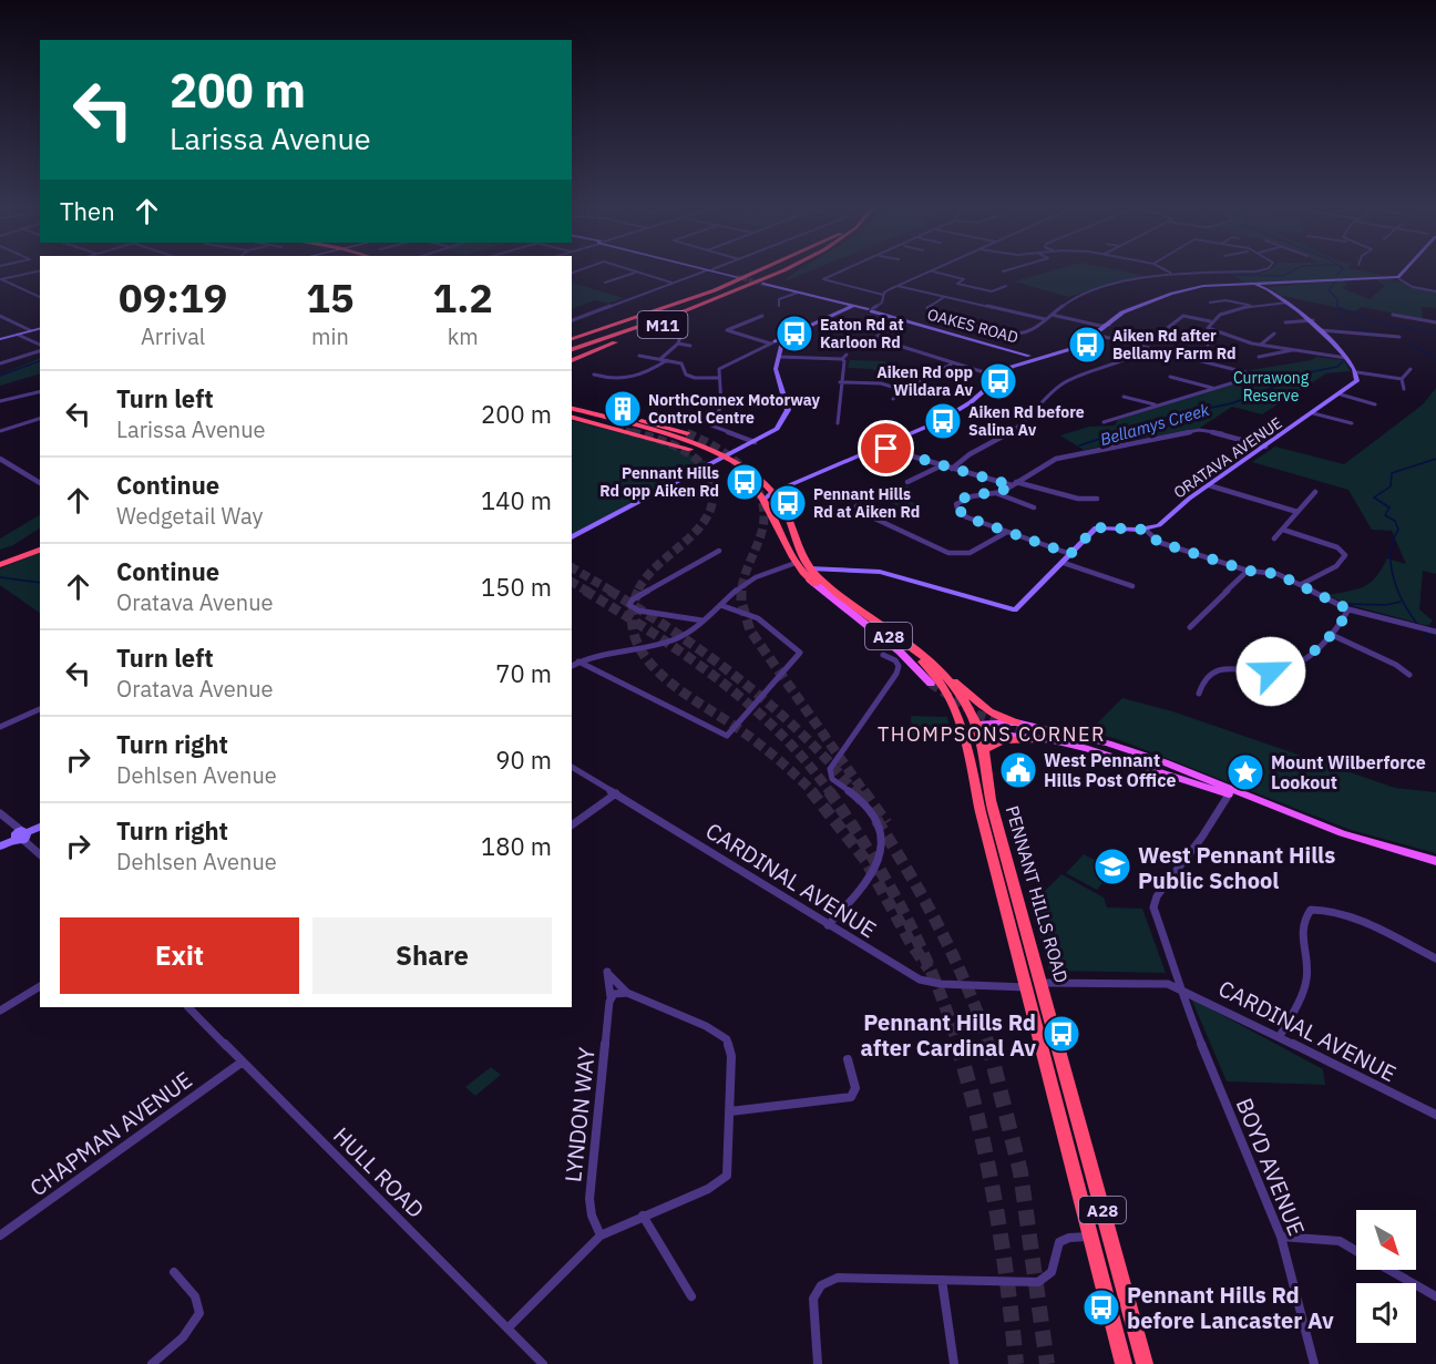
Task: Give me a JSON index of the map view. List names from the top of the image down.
{
  "streets": {
    "highway": ["M11", "A28", "PENNANT HILLS ROAD"],
    "street": [
      "OAKES ROAD",
      "ORATAVA AVENUE",
      "CARDINAL AVENUE",
      "LYNDON WAY",
      "CHAPMAN AVENUE",
      "BOYD AVENUE",
      "HULL ROAD"
    ]
  },
  "crossings": [
    ["CARDINAL AVENUE", "PENNANT HILLS ROAD"],
    ["CARDINAL AVENUE", "BOYD AVENUE"],
    ["LYNDON WAY", "HULL ROAD"],
    ["CHAPMAN AVENUE", "HULL ROAD"]
  ],
  "districts": ["THOMPSONS CORNER"],
  "water": ["Bellamys Creek"],
  "parks": ["Currawong Reserve"],
  "places": {
    "bus stop": [
      "Eaton Rd at Karloon Rd",
      "Aiken Rd after Bellamy Farm Rd",
      "Aiken Rd opp Wildara Av",
      "Aiken Rd before Salina Av",
      "Pennant Hills Rd opp Aiken Rd",
      "Pennant Hills Rd at Aiken Rd",
      "Pennant Hills Rd after Cardinal Av",
      "Pennant Hills Rd before Lancaster Av"
    ],
    "building": ["NorthConnex Motorway Control Centre"],
    "public building": ["West Pennant Hills Post Office"],
    "place": ["Mount Wilberforce Lookout"],
    "school or university": ["West Pennant Hills Public School"]
  },
  "north": "bottom right",
  "page": {
    "turn": ["200 m", "Larissa Avenue"],
    "then": "Then",
    "eta": [
      "09:19",
      "Arrival",
      "15",
      "min",
      "1.2",
      "km"
    ],
    "list": [
      {
        "name": "Turn left",
        "note": "Larissa Avenue",
        "value": "200 m"
      },
      {
        "name": "Continue",
        "note": "Wedgetail Way",
        "value": "140 m"
      },
      {
        "name": "Continue",
        "note": "Oratava Avenue",
        "value": "150 m"
      },
      {
        "name": "Turn left",
        "note": "Oratava Avenue",
        "value": "70 m"
      },
      {
        "name": "Turn right",
        "note": "Dehlsen Avenue",
        "value": "90 m"
      },
      {
        "name": "Turn right",
        "note": "Dehlsen Avenue",
        "value": "180 m"
      }
    ],
    "buttons": ["Exit", "Share"]
  }
}
